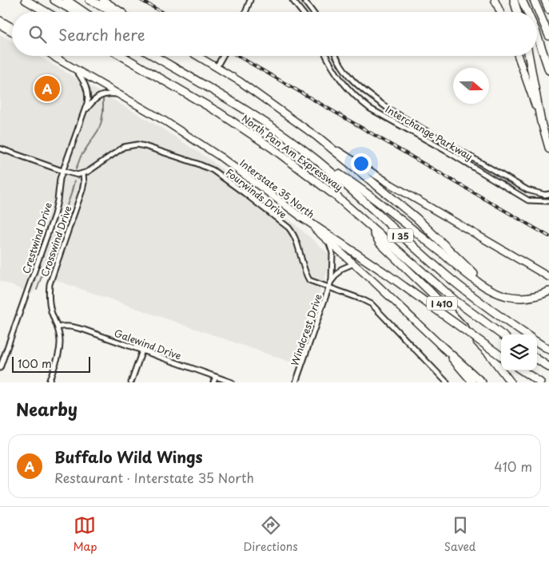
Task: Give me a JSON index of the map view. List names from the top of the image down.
{
  "streets": {
    "highway": ["North Pan Am Expressway", "I 35", "I 410"],
    "main road": ["Interstate 35 North"],
    "street": [
      "Interchange Parkway",
      "Fourwinds Drive",
      "Crestwind Drive",
      "Crosswind Drive",
      "Windcrest Drive",
      "Galewind Drive"
    ]
  },
  "crossings": [
    ["North Pan Am Expressway", "I 410"],
    ["Interstate 35 North", "Crestwind Drive"],
    ["Interstate 35 North", "Windcrest Drive"],
    ["Fourwinds Drive", "Crosswind Drive"],
    ["Fourwinds Drive", "Windcrest Drive"],
    ["Crosswind Drive", "Galewind Drive"]
  ],
  "scale_bar": "100 m",
  "north": "right",
  "page": {
    "search": "Search here",
    "pins": "A",
    "scale": "100 m",
    "heading": "Nearby",
    "list": [
      {
        "mark": "A",
        "name": "Buffalo Wild Wings",
        "note": "Restaurant · Interstate 35 North",
        "value": "410 m"
      }
    ],
    "nav": ["Map", "Directions", "Saved"]
  }
}
